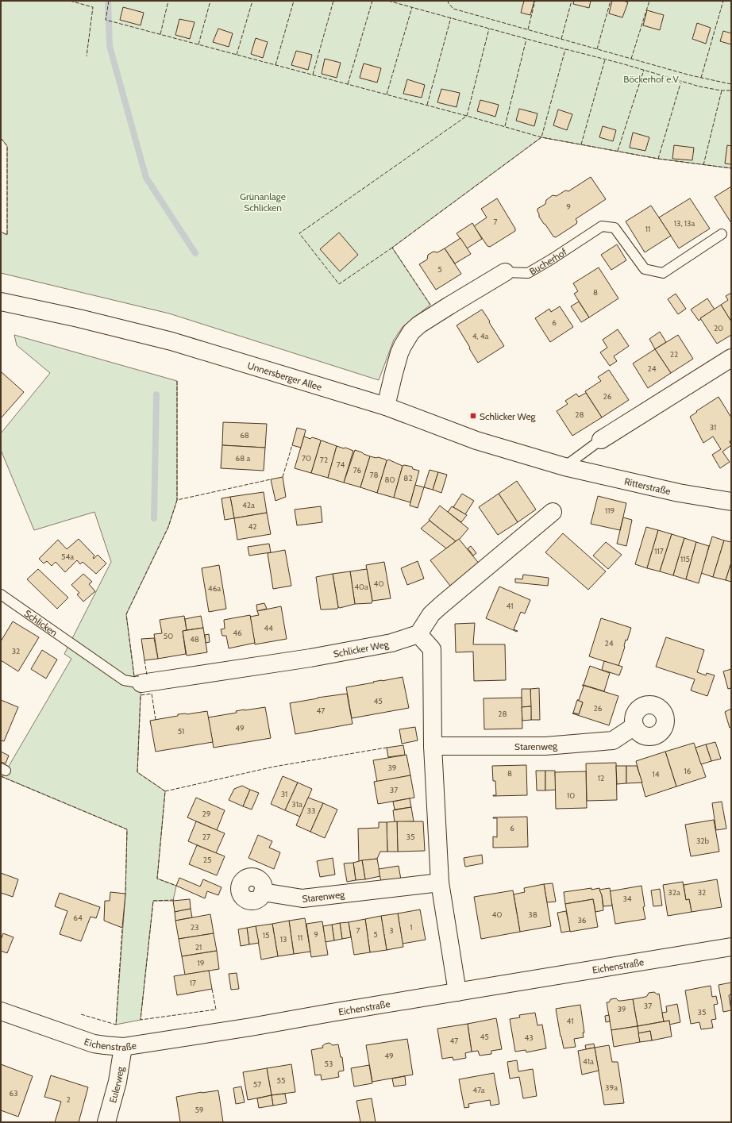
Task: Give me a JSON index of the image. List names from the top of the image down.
{
  "streets": {
    "street": [
      "Bucherhof",
      "Unnersberger Allee",
      "Ritterstraße",
      "Schlicker Weg",
      "Starenweg",
      "Eichenstraße",
      "Eulerweg"
    ],
    "lane": ["Schlicken"]
  },
  "crossings": [
    ["Bucherhof", "Unnersberger Allee"],
    ["Unnersberger Allee", "Ritterstraße"],
    ["Schlicken", "Schlicker Weg"],
    ["Eichenstraße", "Eulerweg"]
  ],
  "parks": ["Böckerhof e.V.", "Grünanlage Schlicken"],
  "places": {
    "transit": ["Schlicker Weg"]
  },
  "house_numbers": [
    "9",
    "7",
    "13, 13a",
    "11",
    "5",
    "8",
    "6",
    "20",
    "4, 4a",
    "22",
    "24",
    "26",
    "28",
    "31",
    "68",
    "68 a",
    "70",
    "72",
    "74",
    "76",
    "78",
    "82",
    "80",
    "42a",
    "119",
    "42",
    "117",
    "54a",
    "115",
    "40",
    "40a",
    "46a",
    "41",
    "44",
    "46",
    "50",
    "48",
    "24",
    "32",
    "45",
    "26",
    "47",
    "28",
    "49",
    "51",
    "39",
    "16",
    "8",
    "14",
    "12",
    "37",
    "31",
    "10",
    "31a",
    "33",
    "29",
    "6",
    "27",
    "35",
    "32b",
    "25",
    "32a",
    "32",
    "34",
    "40",
    "38",
    "64",
    "36",
    "23",
    "1",
    "7",
    "3",
    "9",
    "5",
    "15",
    "11",
    "13",
    "21",
    "19",
    "17",
    "37",
    "39",
    "35",
    "41",
    "45",
    "43",
    "47",
    "49",
    "41a",
    "53",
    "55",
    "57",
    "39a",
    "47a",
    "63",
    "2",
    "59"
  ]
}
